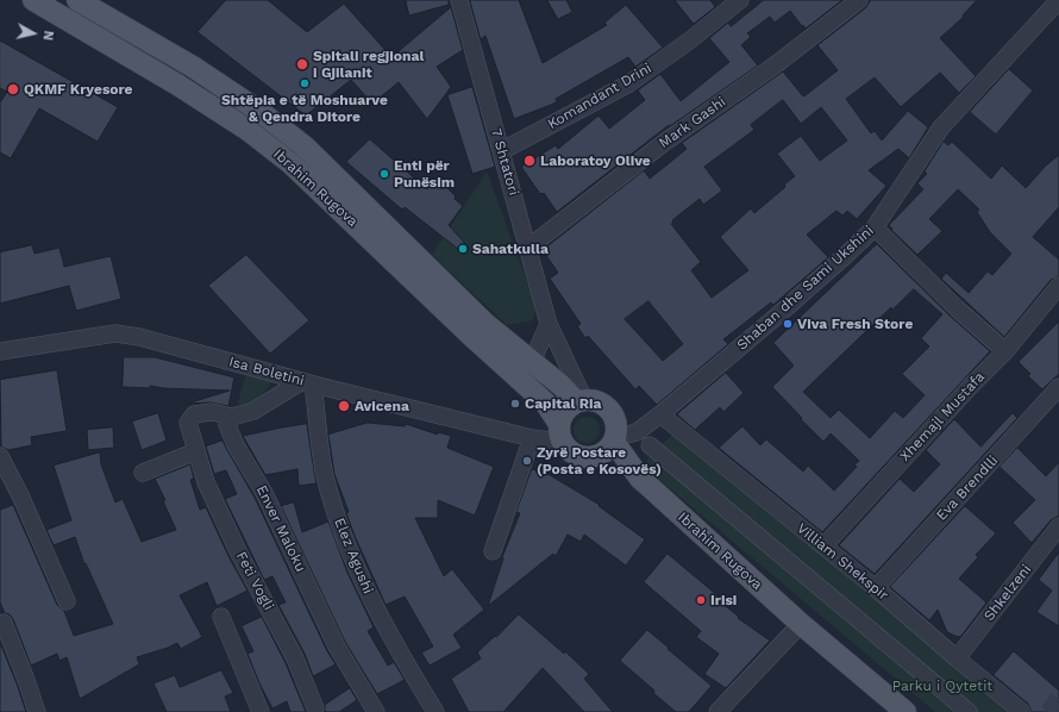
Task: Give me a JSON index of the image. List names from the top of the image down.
{
  "streets": {
    "main road": ["Ibrahim Rugova"],
    "street": [
      "Komandant Drini",
      "Mark Gashi",
      "7 Shtatori",
      "Shaban dhe Sami Ukshini",
      "Isa Boletini",
      "Xhemajl Mustafa",
      "Eva Brendlli",
      "Enver Maloku",
      "Elez Agushi",
      "Villiam Shekspir",
      "Feti Vogli",
      "Shkelzeni"
    ]
  },
  "crossings": [
    ["Komandant Drini", "7 Shtatori"],
    ["Mark Gashi", "7 Shtatori"],
    ["7 Shtatori", "Ibrahim Rugova"],
    ["7 Shtatori", "Shaban dhe Sami Ukshini"],
    ["7 Shtatori", "Isa Boletini"],
    ["Ibrahim Rugova", "Shaban dhe Sami Ukshini"],
    ["Ibrahim Rugova", "Isa Boletini"],
    ["Shaban dhe Sami Ukshini", "Isa Boletini"],
    ["Shaban dhe Sami Ukshini", "Villiam Shekspir"],
    ["Isa Boletini", "Elez Agushi"],
    ["Xhemajl Mustafa", "Villiam Shekspir"],
    ["Eva Brendlli", "Villiam Shekspir"],
    ["Enver Maloku", "Feti Vogli"],
    ["Villiam Shekspir", "Shkelzeni"]
  ],
  "parks": ["Parku i Qytetit"],
  "places": [
    "Spitali regjional i Gjilanit",
    "Shtëpia e të Moshuarve & Qendra Ditore",
    "QKMF Kryesore",
    "Laboratoy Olive",
    "Enti për Punësim",
    "Sahatkulla",
    "Viva Fresh Store",
    "Capital Ria",
    "Avicena",
    "Zyrë Postare (Posta e Kosovës)",
    "Irisi"
  ],
  "north": "right"
}
